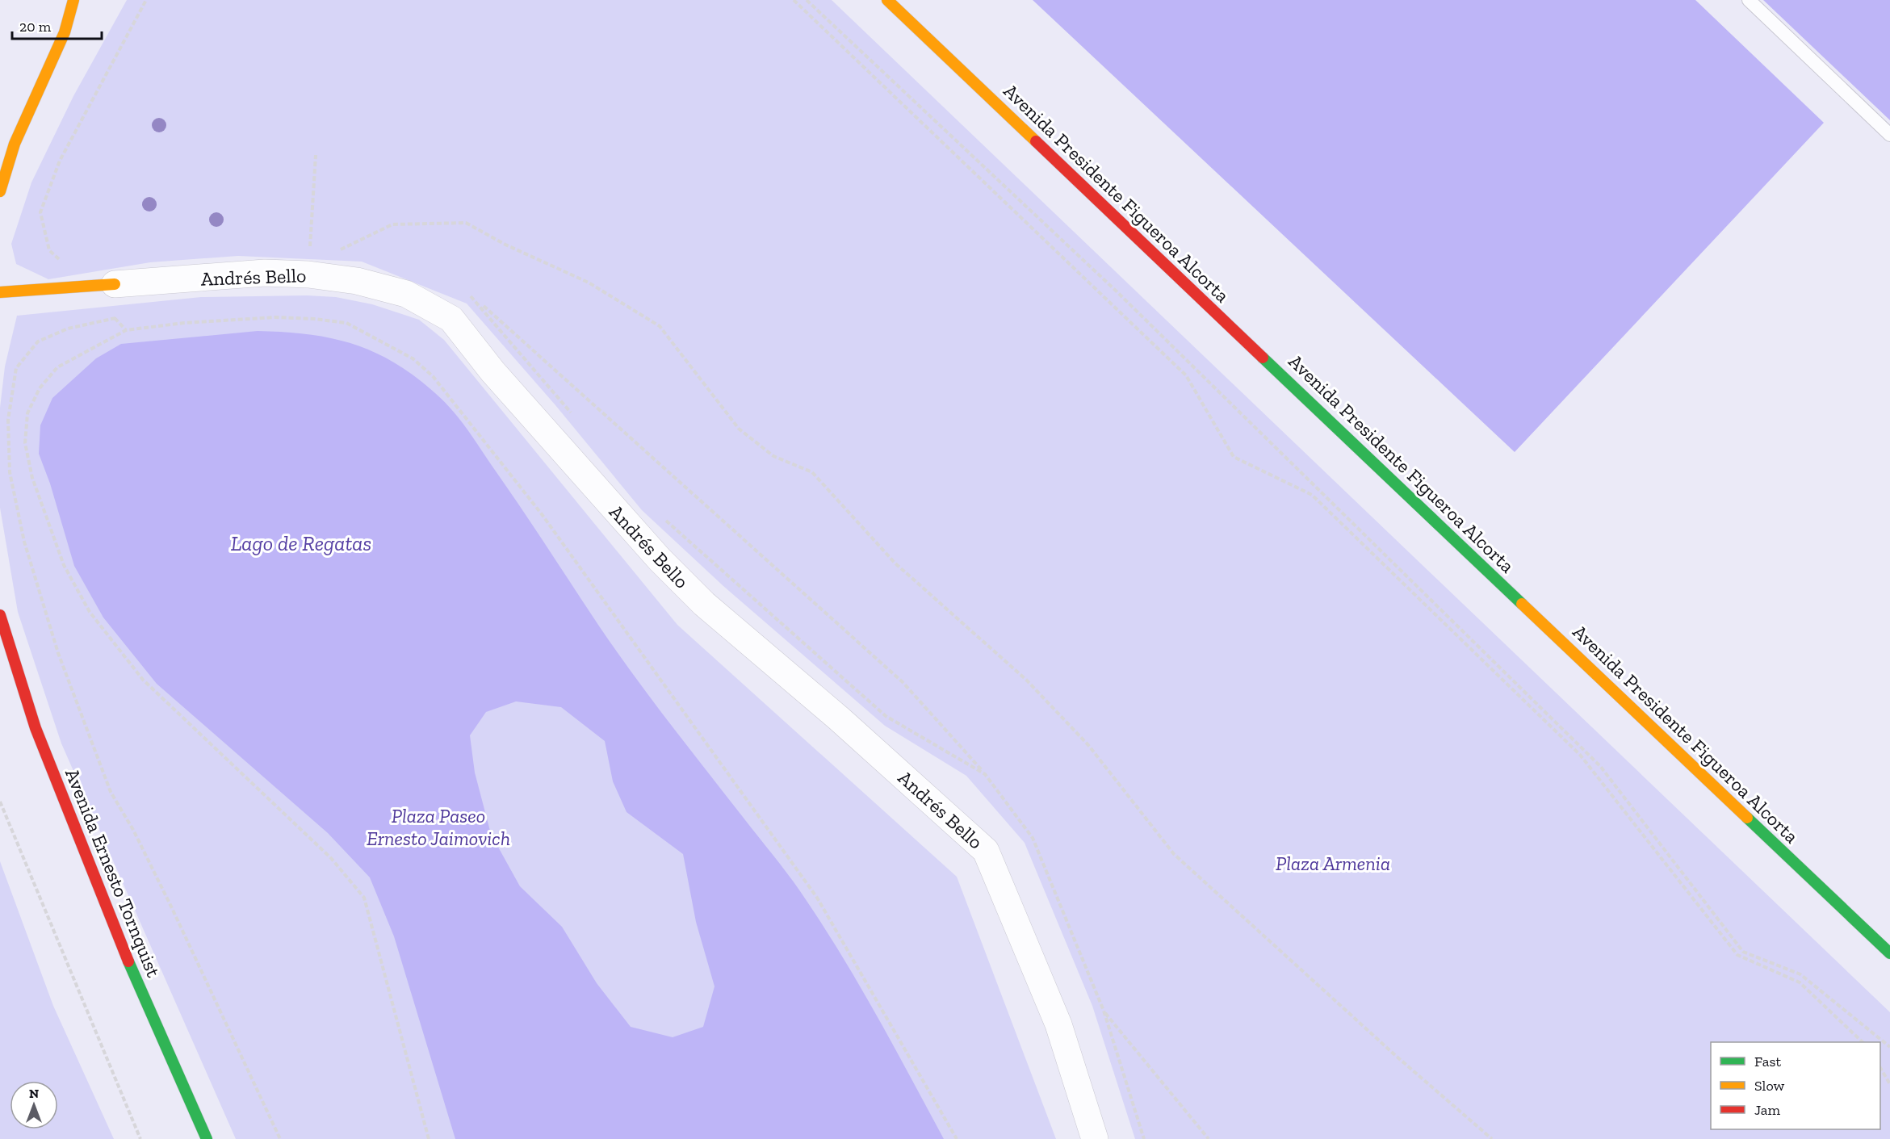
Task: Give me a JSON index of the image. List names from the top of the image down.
{
  "streets": {
    "main road": ["Avenida Presidente Figueroa Alcorta", "Andrés Bello", "Avenida Ernesto Tornquist"]
  },
  "water": ["Lago de Regatas"],
  "parks": ["Plaza Paseo Ernesto Jaimovich", "Plaza Armenia"],
  "legend": ["Fast", "Slow", "Jam"],
  "scale_bar": "20 m",
  "north": "top"
}
